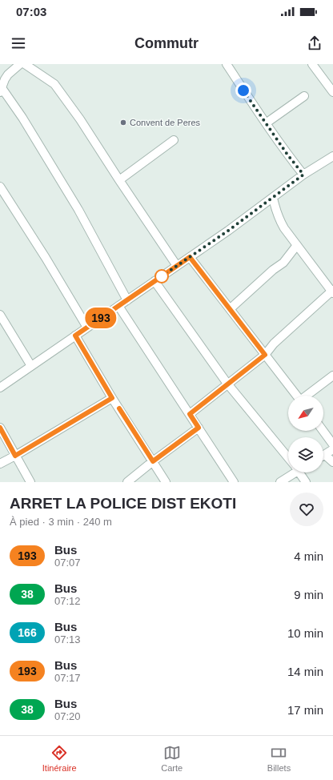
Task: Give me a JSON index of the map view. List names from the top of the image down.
{
  "places": ["Convent de Peres"],
  "lines": ["bus line 193"],
  "north": "bottom left",
  "page": {
    "status": "07:03",
    "header": "Commutr",
    "on_map": "193",
    "heading": ["ARRET LA POLICE DIST EKOTI", "À pied · 3 min · 240 m"],
    "list": [
      {
        "mark": "193",
        "name": "Bus",
        "note": "07:07",
        "value": "4 min"
      },
      {
        "mark": "38",
        "name": "Bus",
        "note": "07:12",
        "value": "9 min"
      },
      {
        "mark": "166",
        "name": "Bus",
        "note": "07:13",
        "value": "10 min"
      },
      {
        "mark": "193",
        "name": "Bus",
        "note": "07:17",
        "value": "14 min"
      },
      {
        "mark": "38",
        "name": "Bus",
        "note": "07:20",
        "value": "17 min"
      }
    ],
    "tabs": ["Itinéraire", "Carte", "Billets"]
  }
}
